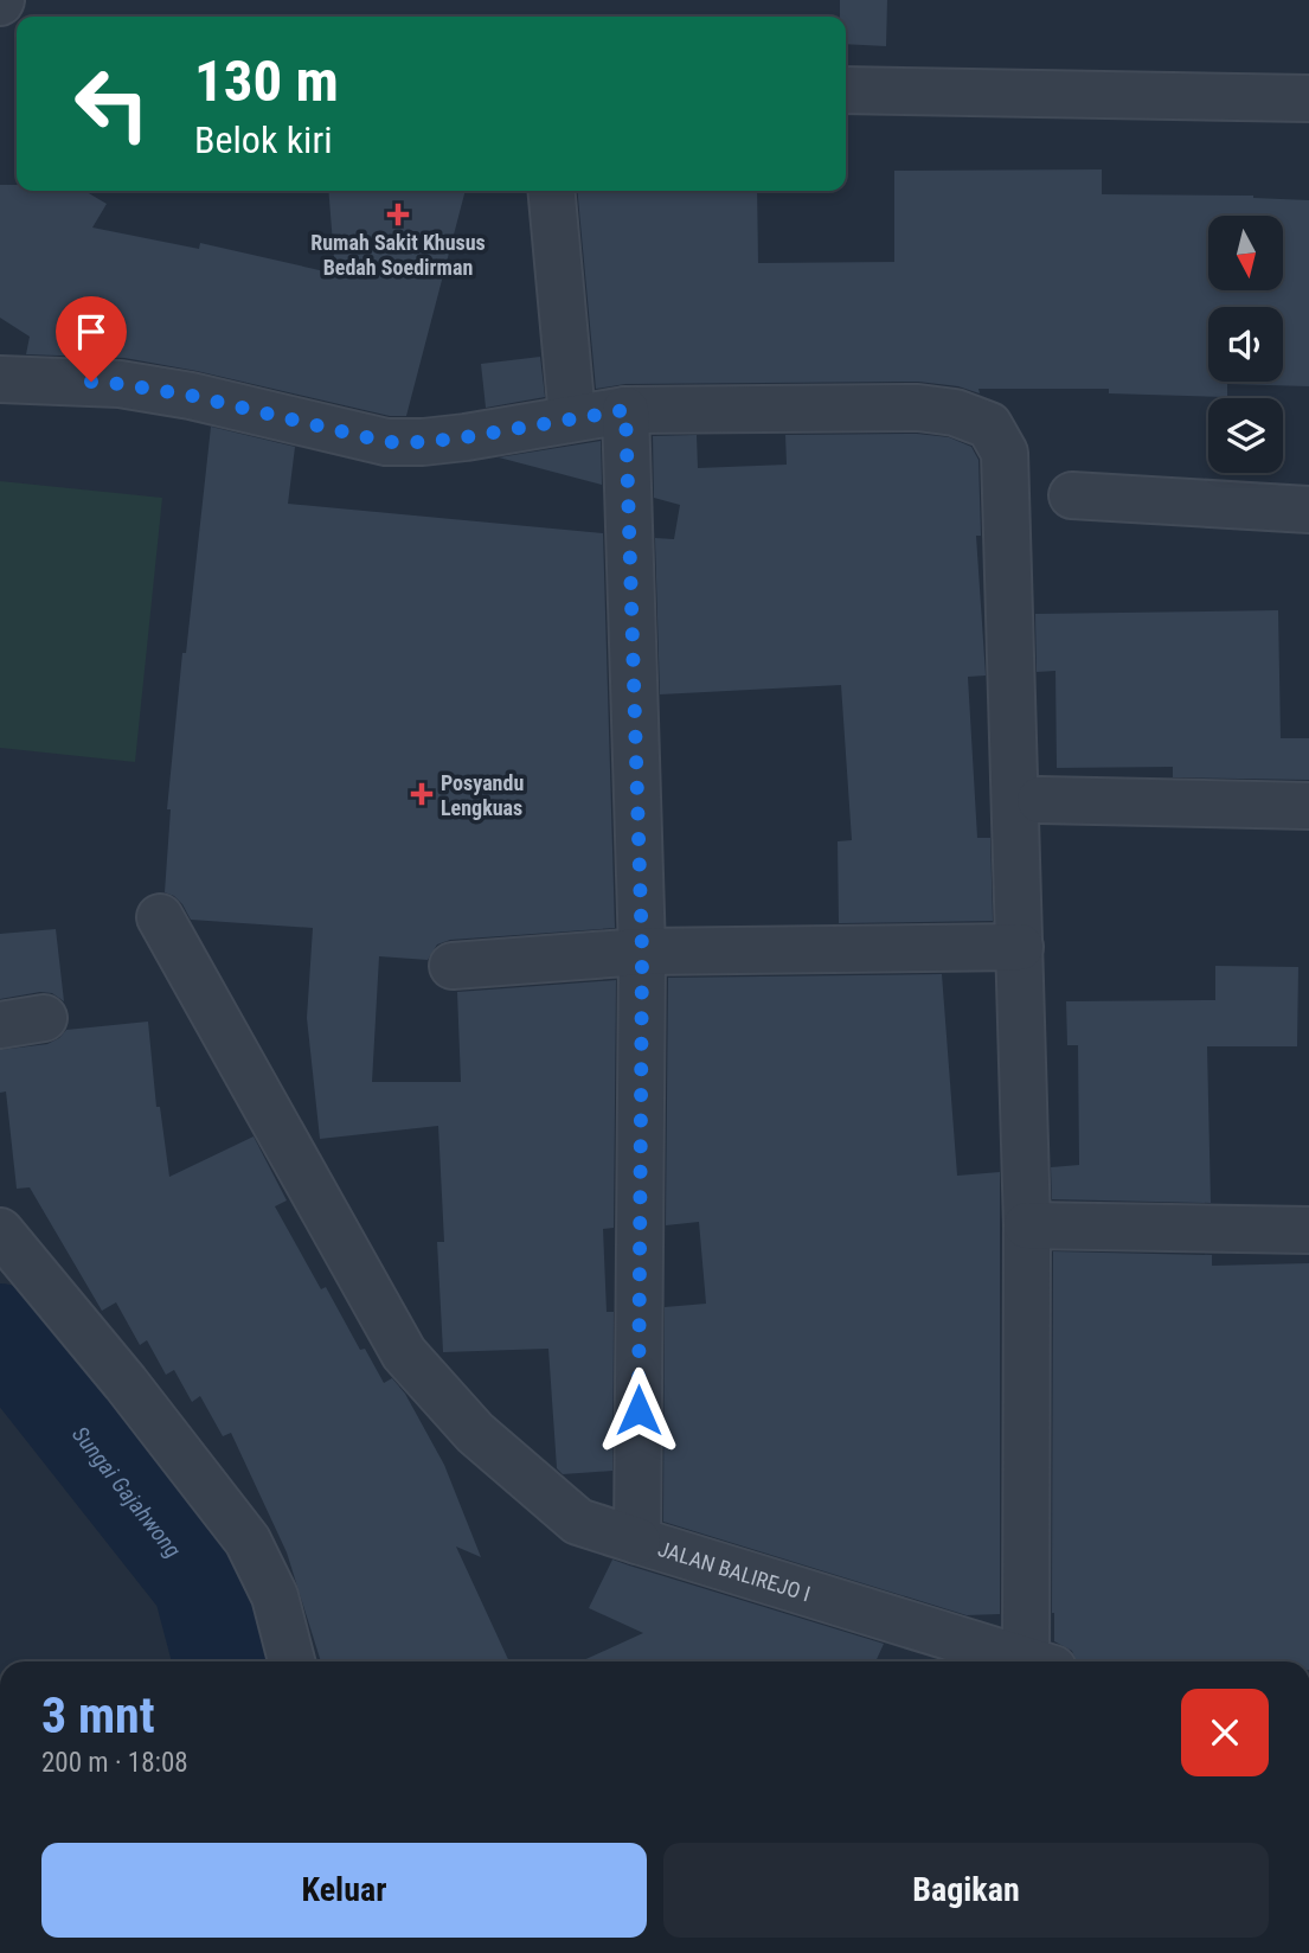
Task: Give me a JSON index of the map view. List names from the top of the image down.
{
  "streets": {
    "street": ["JALAN BALIREJO I"]
  },
  "water": ["Sungai Gajahwong"],
  "places": {
    "health": ["Rumah Sakit Khusus Bedah Soedirman", "Posyandu Lengkuas"]
  },
  "north": "bottom",
  "page": {
    "turn": ["130 m", "Belok kiri"],
    "heading": ["3 mnt", "200 m · 18:08"],
    "buttons": ["Keluar", "Bagikan"]
  }
}
